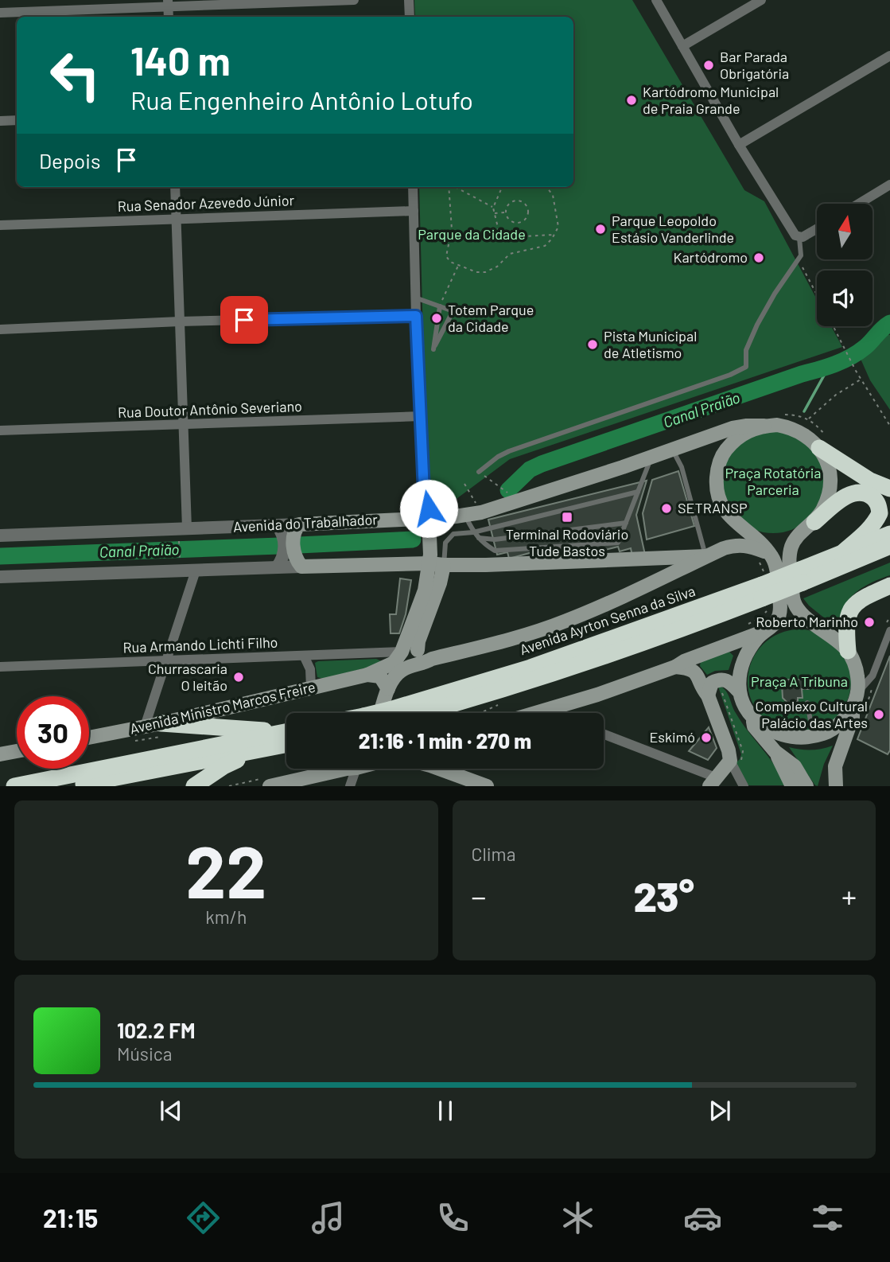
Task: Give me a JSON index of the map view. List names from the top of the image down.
{
  "streets": {
    "highway": ["Avenida Ayrton Senna da Silva"],
    "main road": ["Avenida do Trabalhador", "Avenida Ministro Marcos Freire"],
    "street": ["Rua Senador Azevedo Júnior", "Rua Doutor Antônio Severiano", "Rua Armando Lichti Filho"]
  },
  "crossings": [
    ["Rua Armando Lichti Filho", "Avenida Ministro Marcos Freire"]
  ],
  "water": ["Canal Praião"],
  "parks": ["Parque da Cidade", "Praça Rotatória Parceria", "Praça A Tribuna"],
  "places": {
    "other": [
      "Bar Parada Obrigatória",
      "Kartódromo Municipal de Praia Grande",
      "Parque Leopoldo Estásio Vanderlinde",
      "Kartódromo",
      "Totem Parque da Cidade",
      "Pista Municipal de Atletismo",
      "SETRANSP",
      "Roberto Marinho",
      "Churrascaria O leitão",
      "Complexo Cultural Palácio das Artes",
      "Eskimó"
    ],
    "transit": ["Terminal Rodoviário Tude Bastos"]
  },
  "north": "top",
  "page": {
    "turn": ["140 m", "Rua Engenheiro Antônio Lotufo"],
    "then": "Depois",
    "limit": "30",
    "trip": "21:16 · 1 min · 270 m",
    "tile": [
      ["22", "km/h"],
      "Clima"
    ],
    "heat": ["−", "23°", "+"],
    "song": ["102.2 FM", "Música"],
    "tabs": "21:15"
  }
}
